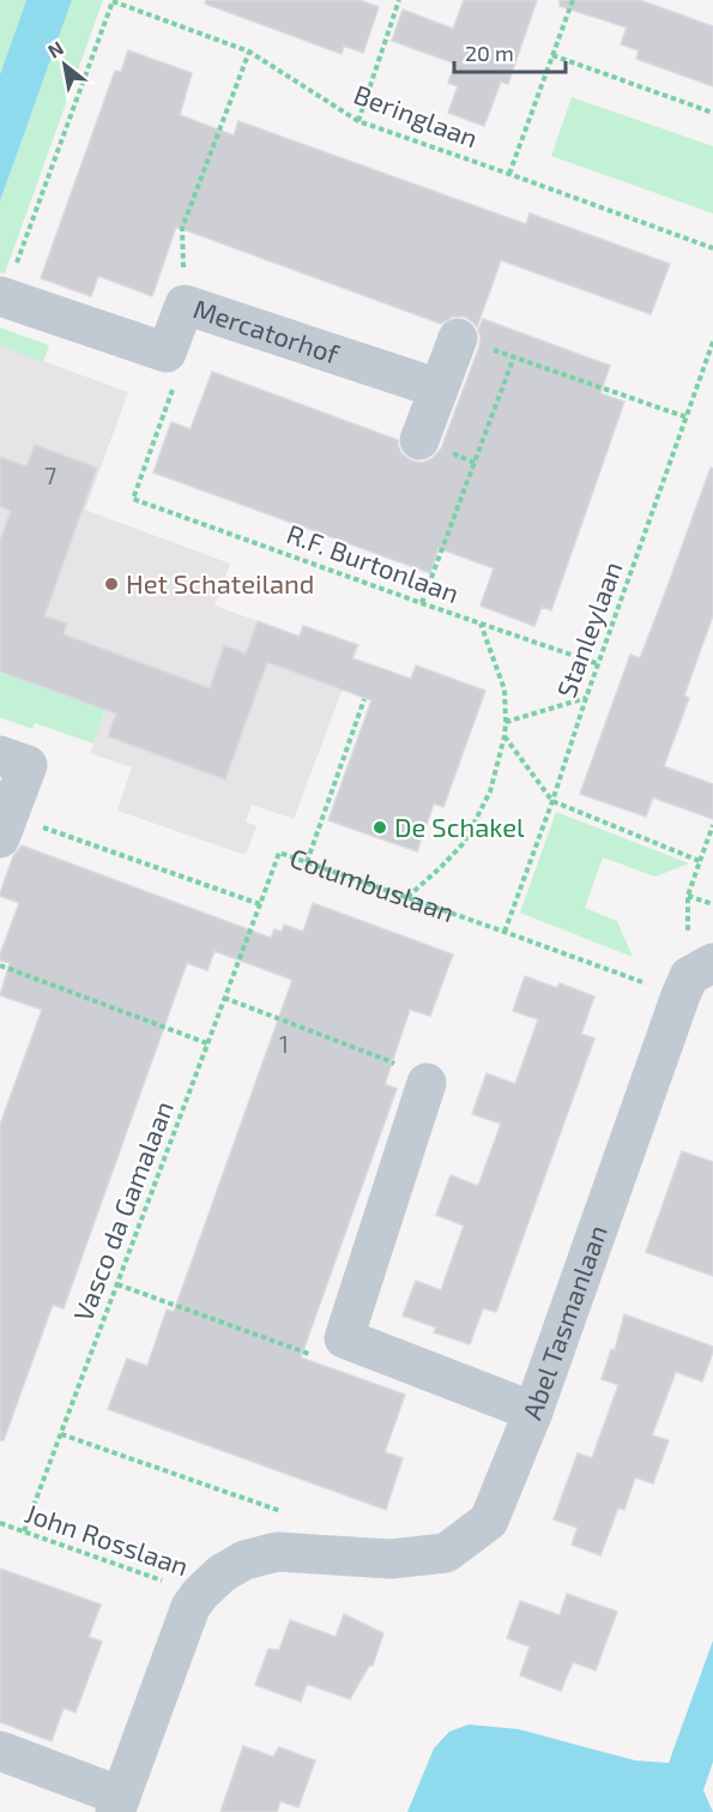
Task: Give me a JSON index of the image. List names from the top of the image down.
{
  "streets": {
    "street": ["Mercatorhof", "Abel Tasmanlaan"],
    "path": [
      "Beringlaan",
      "R.F. Burtonlaan",
      "Stanleylaan",
      "Columbuslaan",
      "Vasco da Gamalaan",
      "John Rosslaan"
    ]
  },
  "crossings": [
    ["Mercatorhof", "R.F. Burtonlaan"],
    ["R.F. Burtonlaan", "Stanleylaan"],
    ["Stanleylaan", "Columbuslaan"],
    ["Columbuslaan", "Vasco da Gamalaan"],
    ["Columbuslaan", "Abel Tasmanlaan"],
    ["Vasco da Gamalaan", "John Rosslaan"],
    ["Abel Tasmanlaan", "John Rosslaan"]
  ],
  "places": ["Het Schateiland", "De Schakel"],
  "house_numbers": ["7", "1"],
  "scale_bar": "20 m",
  "north": "top left"
}
